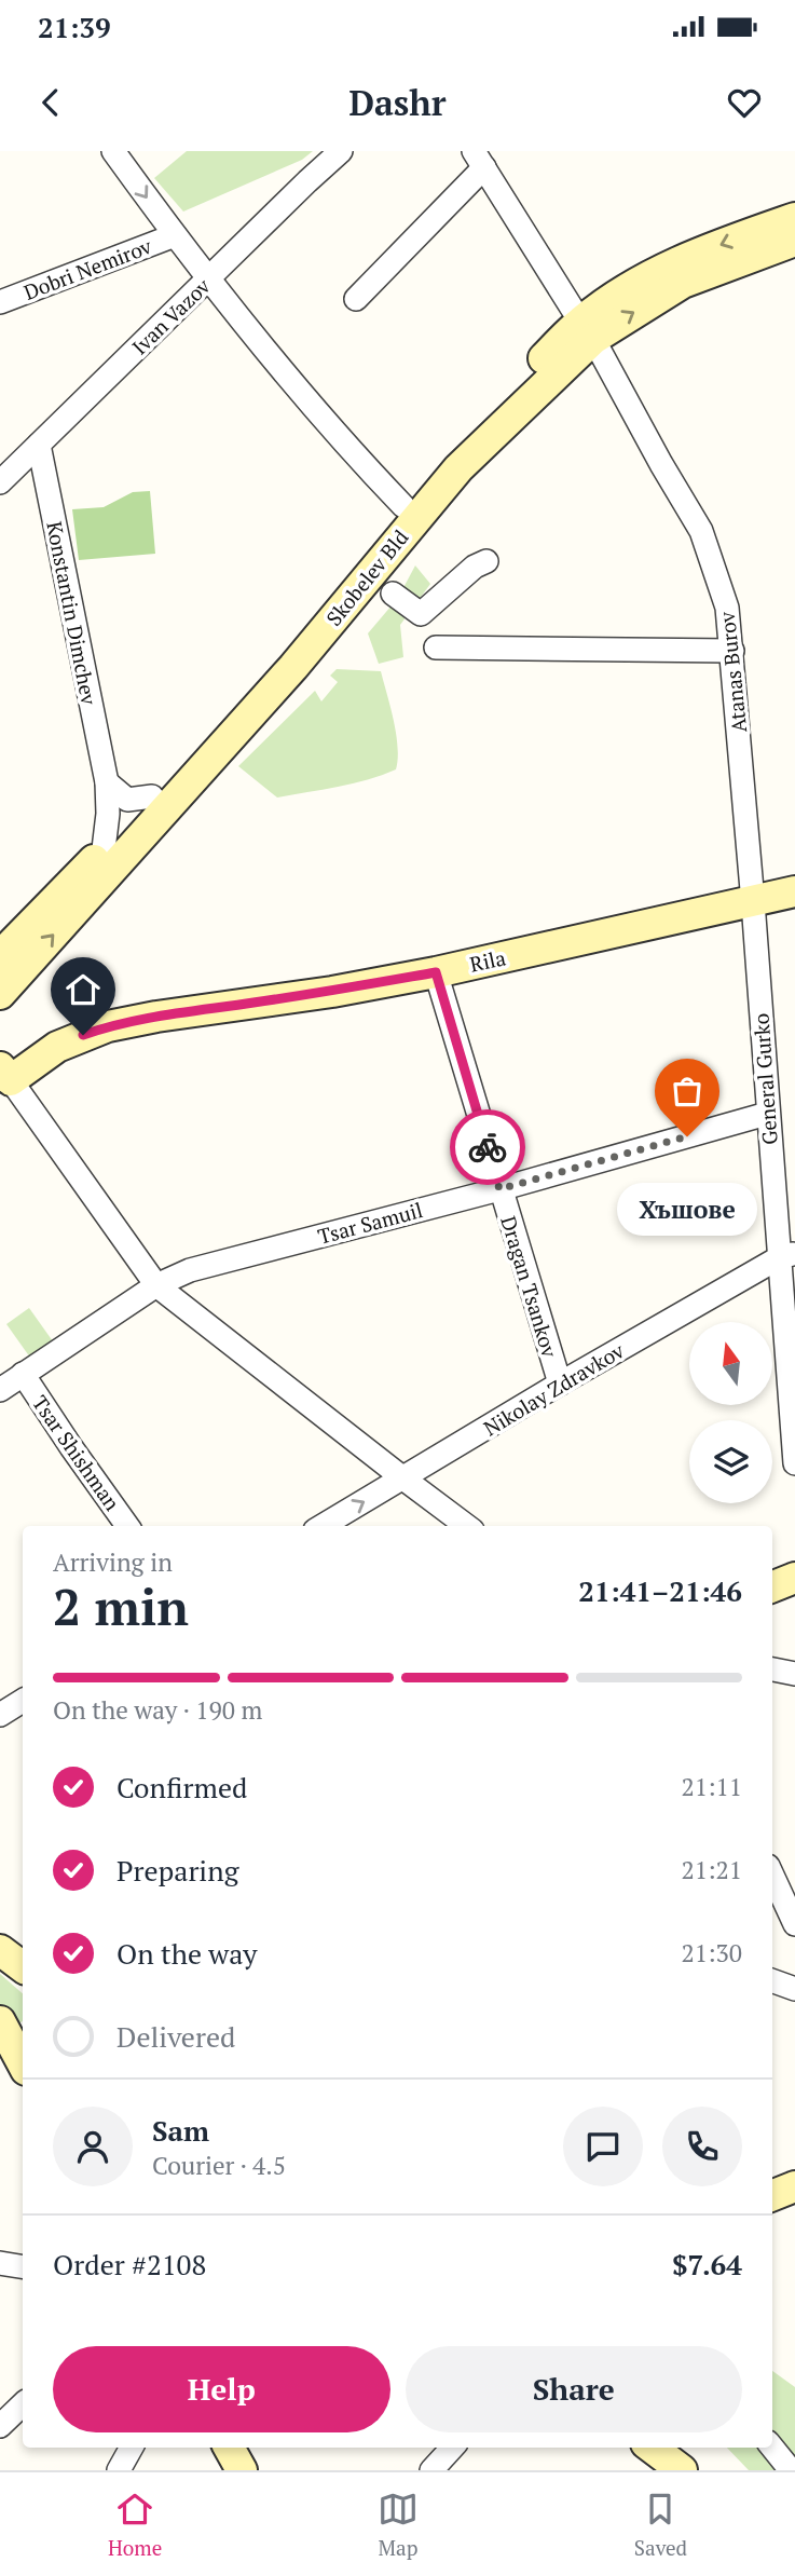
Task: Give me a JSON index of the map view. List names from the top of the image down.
{
  "streets": {
    "main road": ["Skobelev Bld", "Rila"],
    "street": [
      "Dobri Nemirov",
      "Ivan Vazov",
      "Konstantin Dimchev",
      "Atanas Burov",
      "General Gurko",
      "Tsar Samuil",
      "Dragan Tsankov",
      "Nikolay Zdravkov",
      "Tsar Shishman"
    ]
  },
  "crossings": [
    ["Ivan Vazov", "Konstantin Dimchev"],
    ["Skobelev Bld", "Konstantin Dimchev"],
    ["Skobelev Bld", "Atanas Burov"],
    ["Atanas Burov", "Rila"],
    ["Atanas Burov", "General Gurko"],
    ["Rila", "General Gurko"],
    ["Rila", "Dragan Tsankov"],
    ["General Gurko", "Tsar Samuil"],
    ["General Gurko", "Nikolay Zdravkov"],
    ["Tsar Samuil", "Dragan Tsankov"],
    ["Tsar Samuil", "Tsar Shishman"],
    ["Dragan Tsankov", "Nikolay Zdravkov"]
  ],
  "places": ["Хъшове"],
  "north": "top",
  "page": {
    "status": "21:39",
    "header": "Dashr",
    "bubble": "Хъшове",
    "heading": ["2 min", "Arriving in", "21:41–21:46"],
    "panel": [
      "Sam",
      "Courier · 4.5",
      "Order #2108",
      "$7.64"
    ],
    "bar": "On the way · 190 m",
    "list": [
      ["Confirmed", "21:11"],
      ["Preparing", "21:21"],
      ["On the way", "21:30"],
      "Delivered"
    ],
    "buttons": ["Help", "Share"],
    "tabs": ["Home", "Map", "Saved"]
  }
}
